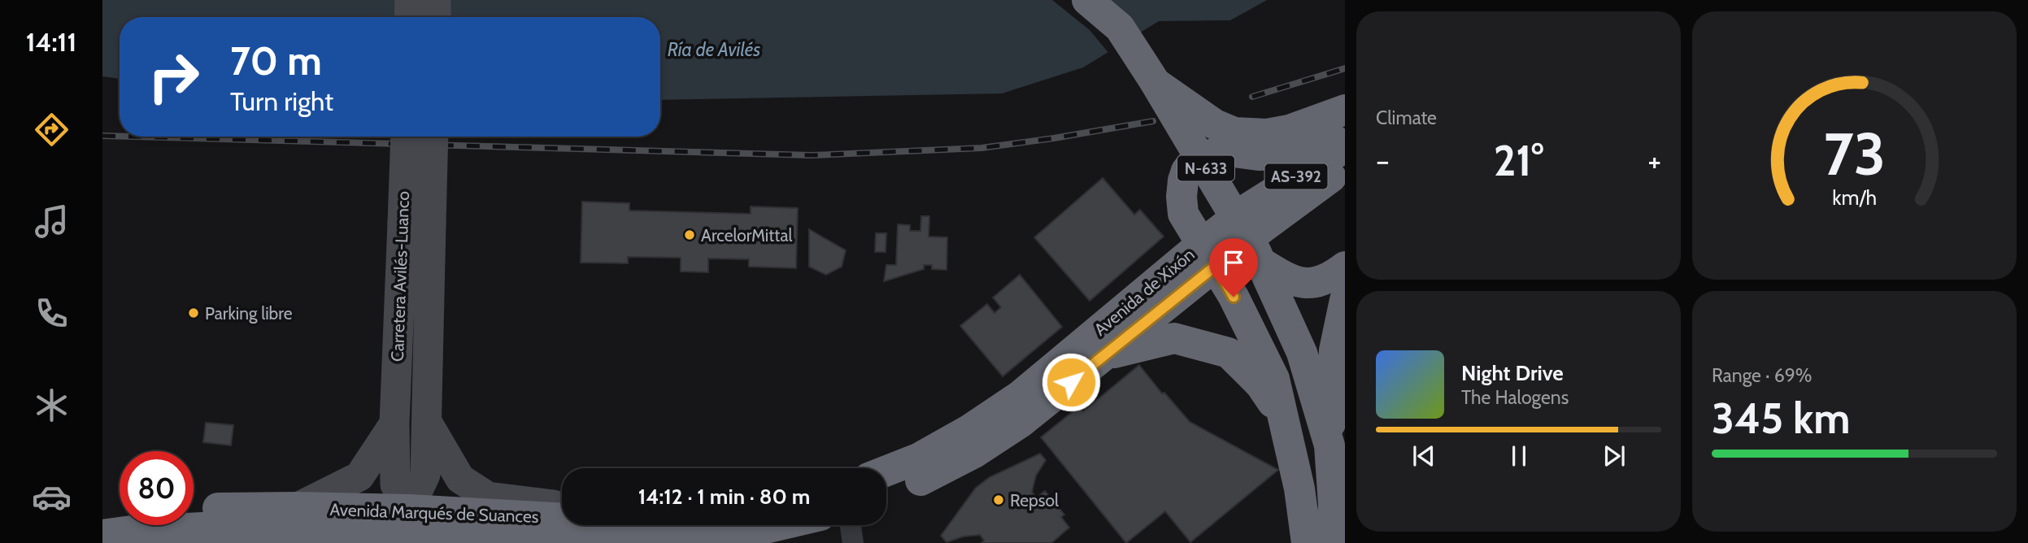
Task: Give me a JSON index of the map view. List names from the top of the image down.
{
  "streets": {
    "highway": [
      "N-633",
      "AS-392",
      "Avenida de Xixón",
      "Avenida Marqués de Suances"
    ],
    "main road": ["Carretera Avilés-Luanco"]
  },
  "crossings": [
    ["Carretera Avilés-Luanco", "Avenida Marqués de Suances"]
  ],
  "water": ["Ría de Avilés"],
  "places": ["ArcelorMittal", "Parking libre", "Repsol"],
  "page": {
    "tabs": "14:11",
    "tile": [
      "Climate",
      ["Range · 69%", "345 km"]
    ],
    "turn": ["70 m", "Turn right"],
    "heat": ["−", "21°", "+"],
    "song": ["Night Drive", "The Halogens"],
    "limit": "80",
    "trip": "14:12 · 1 min · 80 m",
    "gauge": ["73", "km/h"]
  }
}
